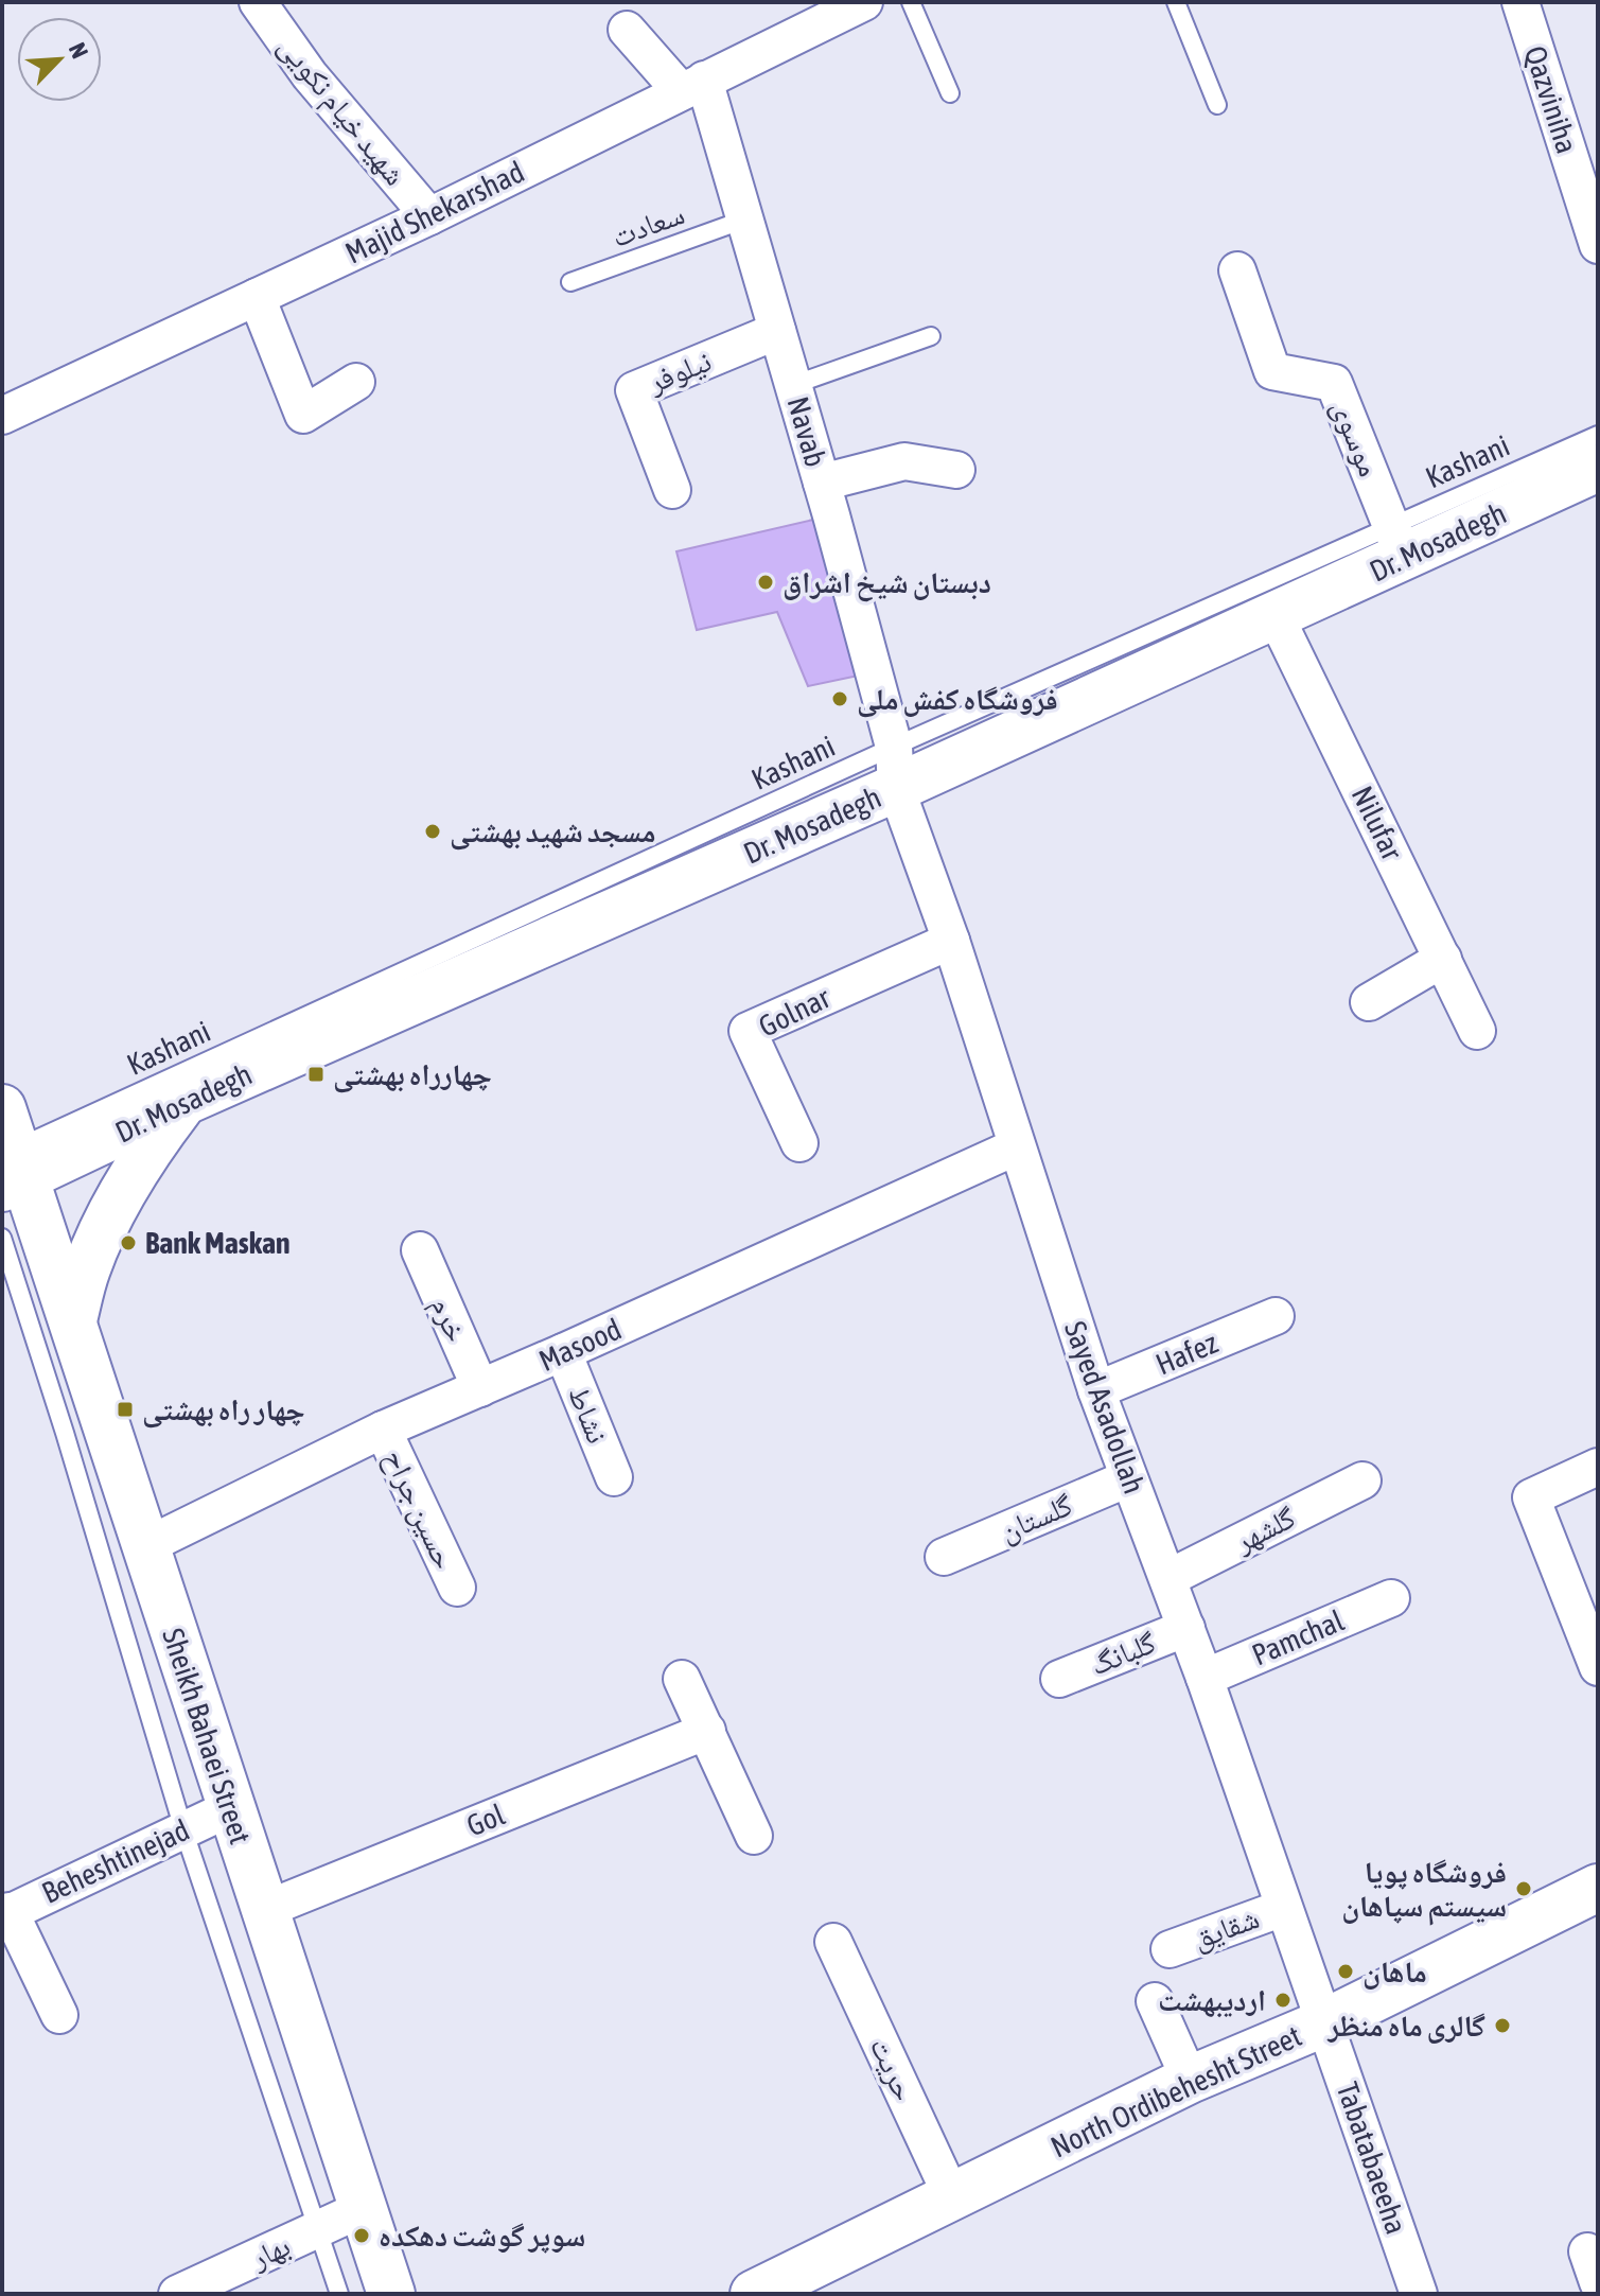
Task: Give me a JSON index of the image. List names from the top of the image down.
{
  "streets": {
    "main road": ["Dr. Mosadegh", "Sheikh Bahaei Street", "North Ordibehesht Street"],
    "street": [
      "Qazviniha",
      "شهید خیام نکویی",
      "Majid Shekarshad",
      "نیلوفر",
      "Navab",
      "موسوی",
      "Nilufar",
      "Golnar",
      "خرم",
      "Masood",
      "Hafez",
      "Sayed Asadollah",
      "نشاط",
      "حسین جراح",
      "گلستان",
      "گلشهر",
      "Pamchal",
      "گلبانگ",
      "Gol",
      "Beheshtinejad",
      "شقایق",
      "حریت",
      "Tabatabaeeha",
      "بهار"
    ],
    "lane": ["سعادت", "Kashani"]
  },
  "crossings": [
    ["شهید خیام نکویی", "Majid Shekarshad"],
    ["Majid Shekarshad", "Navab"],
    ["سعادت", "Navab"],
    ["نیلوفر", "Navab"],
    ["Navab", "Kashani"],
    ["Navab", "Dr. Mosadegh"],
    ["Navab", "Sayed Asadollah"],
    ["موسوی", "Kashani"],
    ["موسوی", "Dr. Mosadegh"],
    ["Kashani", "Dr. Mosadegh"],
    ["Kashani", "Sayed Asadollah"],
    ["Kashani", "Sheikh Bahaei Street"],
    ["Dr. Mosadegh", "Nilufar"],
    ["Dr. Mosadegh", "Sayed Asadollah"],
    ["Dr. Mosadegh", "Sheikh Bahaei Street"],
    ["Golnar", "Sayed Asadollah"],
    ["خرم", "Masood"],
    ["Masood", "Sayed Asadollah"],
    ["Masood", "نشاط"],
    ["Masood", "حسین جراح"],
    ["Masood", "Sheikh Bahaei Street"],
    ["Hafez", "Sayed Asadollah"],
    ["Sayed Asadollah", "گلستان"],
    ["Sayed Asadollah", "گلشهر"],
    ["Sayed Asadollah", "Pamchal"],
    ["Sayed Asadollah", "گلبانگ"],
    ["Sayed Asadollah", "شقایق"],
    ["Sayed Asadollah", "North Ordibehesht Street"],
    ["Sayed Asadollah", "Tabatabaeeha"],
    ["Sheikh Bahaei Street", "Gol"],
    ["Sheikh Bahaei Street", "Beheshtinejad"],
    ["Sheikh Bahaei Street", "بهار"],
    ["حریت", "North Ordibehesht Street"],
    ["North Ordibehesht Street", "Tabatabaeeha"]
  ],
  "places": {
    "other": [
      "دبستان شیخ اشراق",
      "فروشگاه کفش ملی",
      "مسجد شهید بهشتی",
      "Bank Maskan",
      "فروشگاه پویا سیستم سپاهان",
      "ماهان",
      "اردیبهشت",
      "گالری ماه منظر",
      "سوپر گوشت دهکده"
    ],
    "transit": ["چهارراه بهشتی", "چهار راه بهشتی"]
  },
  "north": "top right"
}
